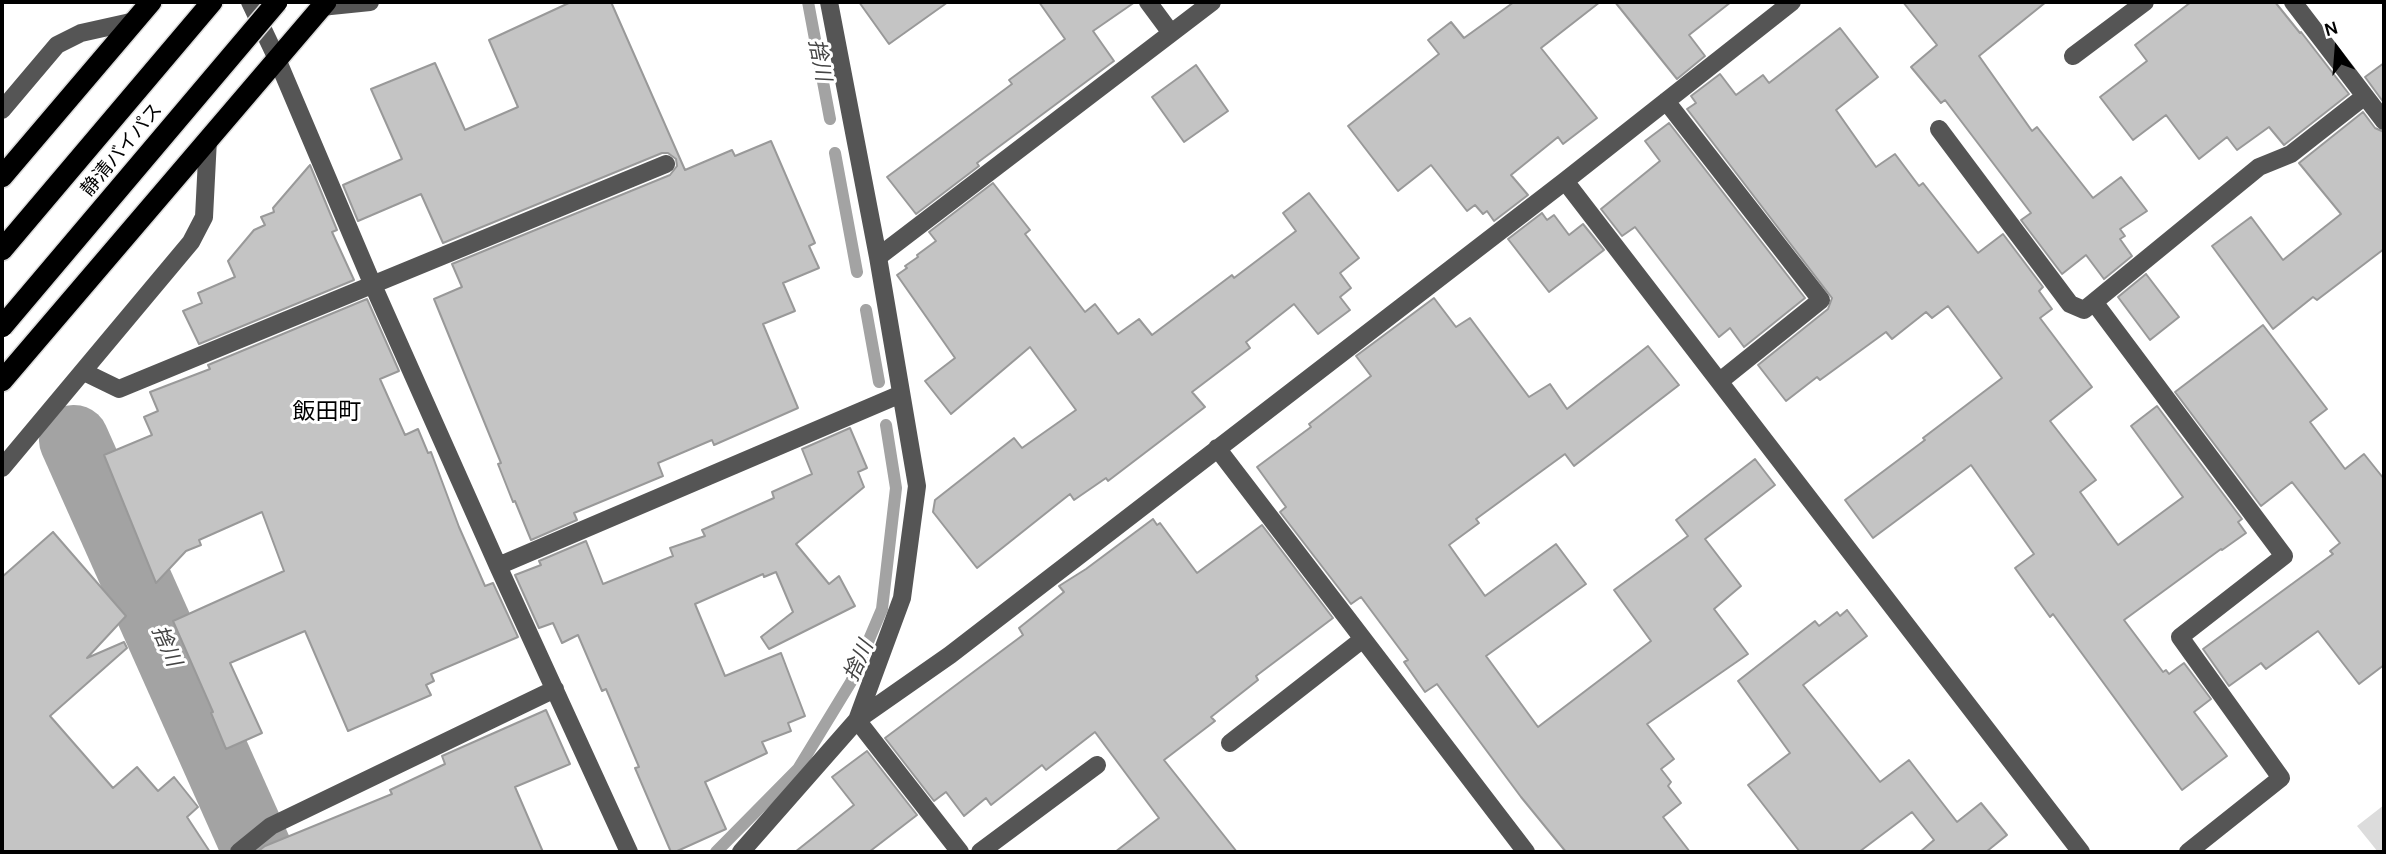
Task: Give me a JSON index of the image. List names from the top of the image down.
{
  "streets": {
    "highway": ["静清バイパス"]
  },
  "districts": ["飯田町"],
  "water": ["捨川"],
  "north": "top"
}
